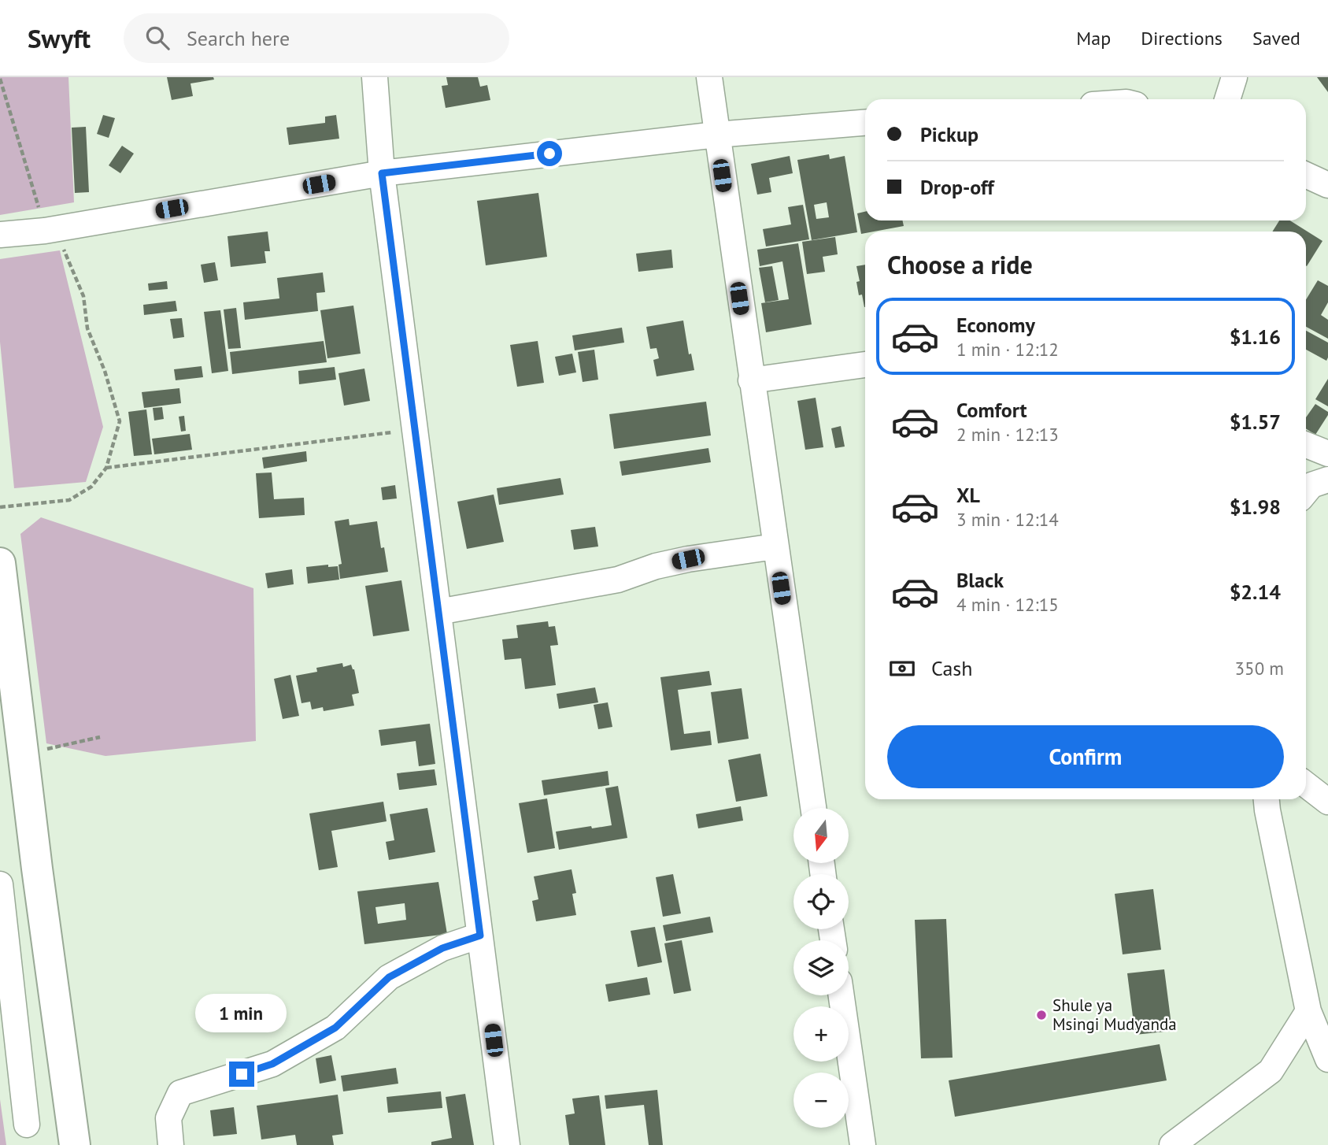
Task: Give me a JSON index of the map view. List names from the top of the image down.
{
  "places": ["Shule ya Msingi Mudyanda"],
  "north": "bottom",
  "page": {
    "header": "Swyft",
    "search": "Search here",
    "nav": ["Map", "Directions", "Saved"],
    "banner": ["Pickup", "Drop-off"],
    "heading": "Choose a ride",
    "list": [
      {
        "name": "Economy",
        "note": "1 min · 12:12",
        "value": "$1.16"
      },
      {
        "name": "Comfort",
        "note": "2 min · 12:13",
        "value": "$1.57"
      },
      {
        "name": "XL",
        "note": "3 min · 12:14",
        "value": "$1.98"
      },
      {
        "name": "Black",
        "note": "4 min · 12:15",
        "value": "$2.14"
      }
    ],
    "pay": ["Cash", "350 m"],
    "buttons": "Confirm",
    "map_buttons": ["+", "−"],
    "bubble": "1 min"
  }
}
